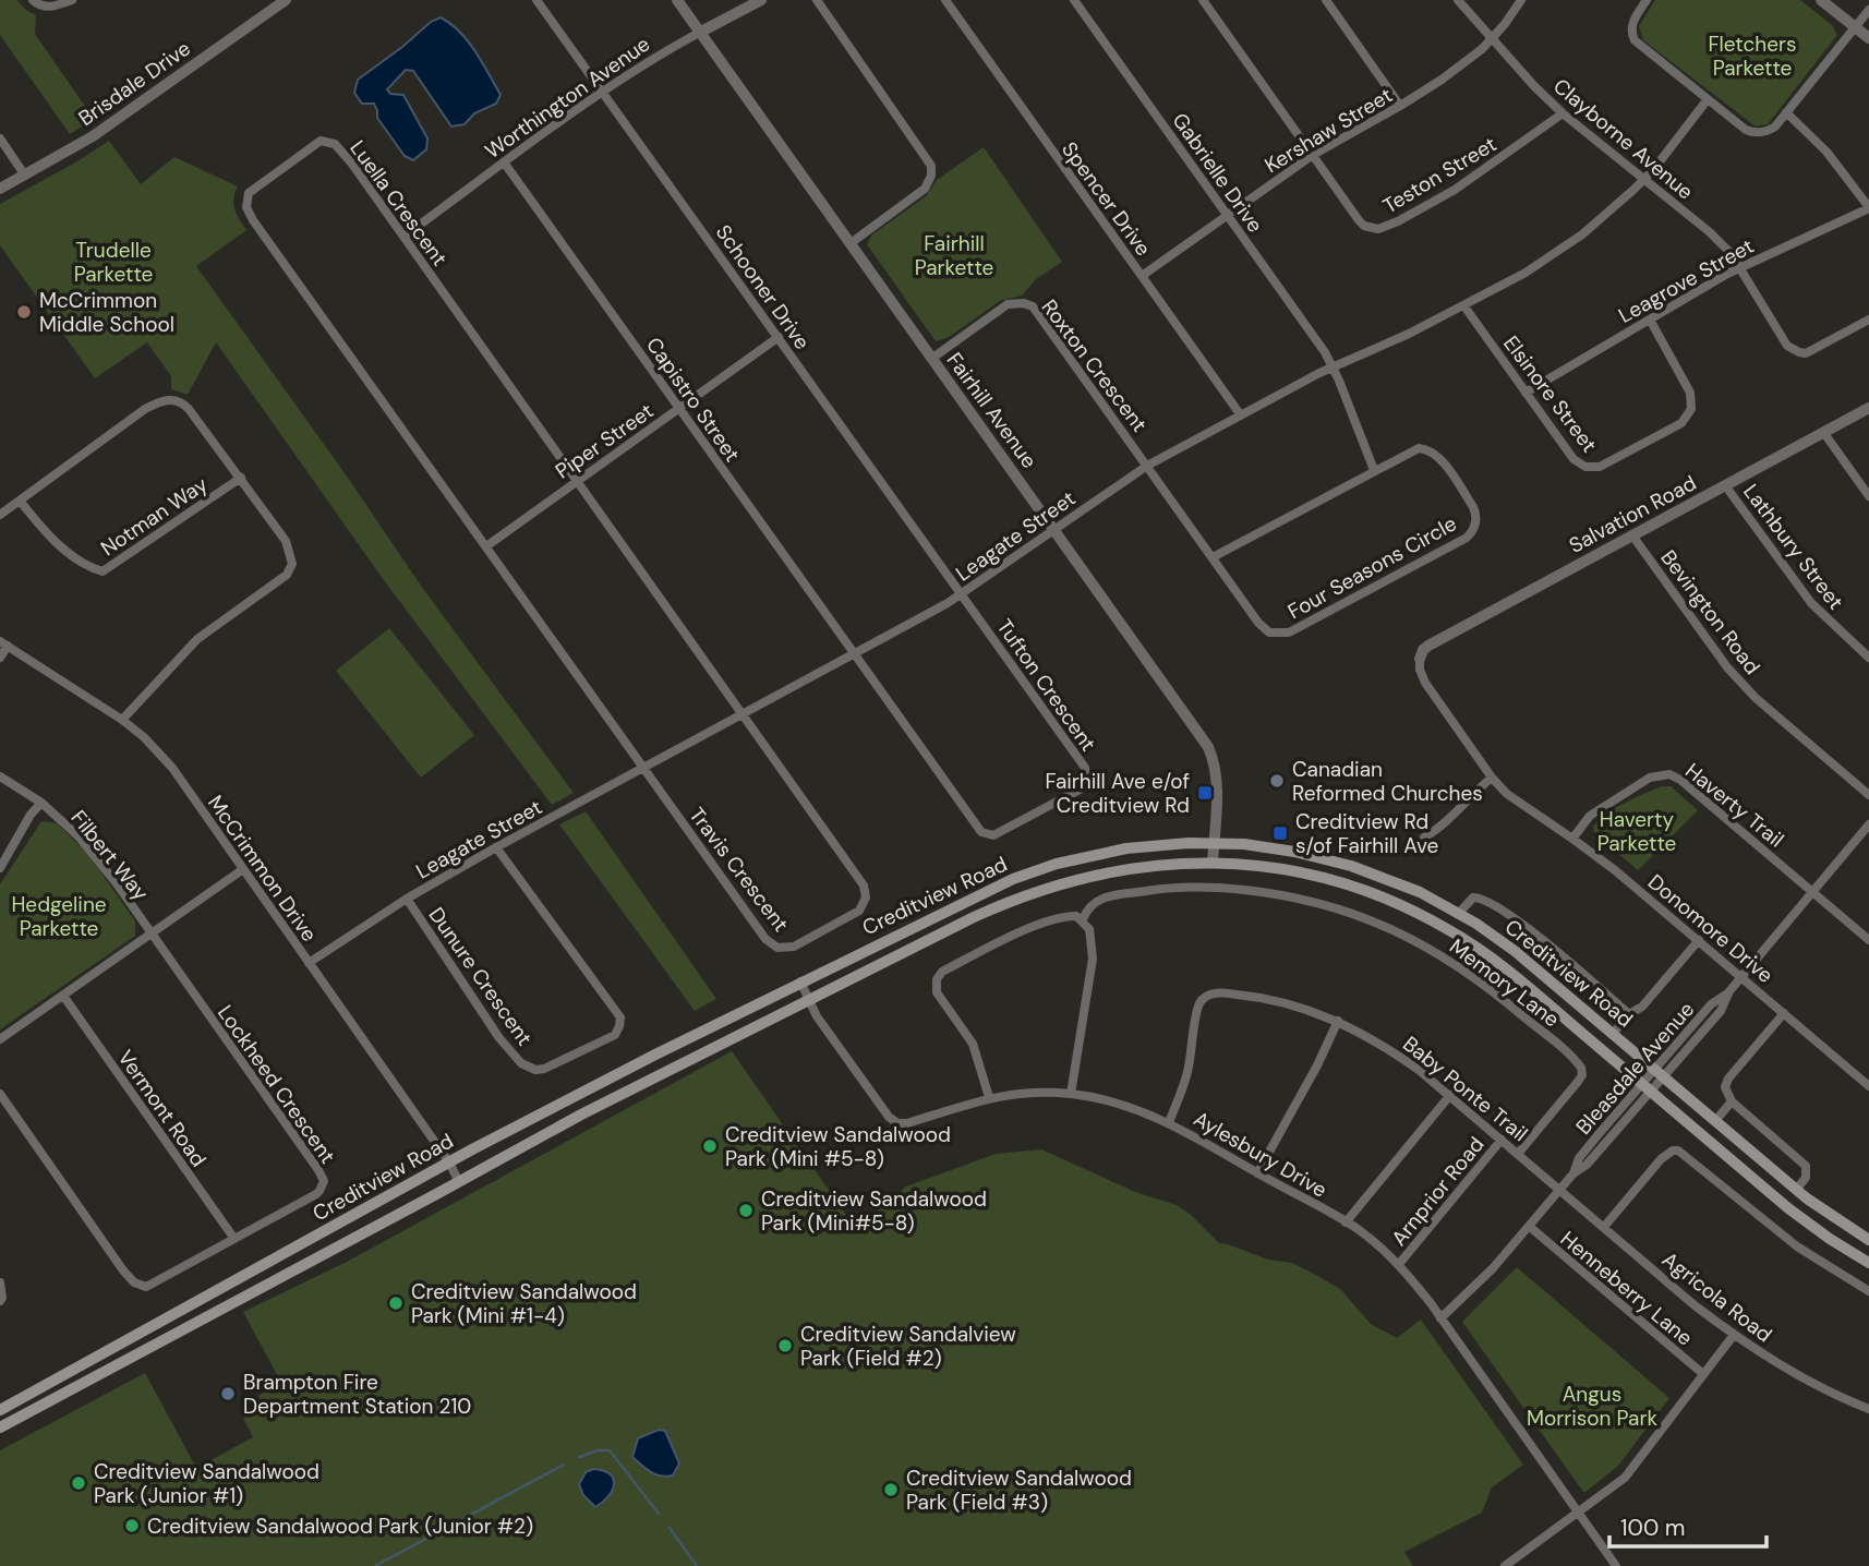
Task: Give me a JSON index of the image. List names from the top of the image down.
{
  "streets": {
    "main road": ["Creditview Road"],
    "street": [
      "Brisdale Drive",
      "Worthington Avenue",
      "Kershaw Street",
      "Clayborne Avenue",
      "Gabrielle Drive",
      "Teston Street",
      "Spencer Drive",
      "Luella Crescent",
      "Leagrove Street",
      "Schooner Drive",
      "Roxton Crescent",
      "Elsinore Street",
      "Capistro Street",
      "Fairhill Avenue",
      "Piper Street",
      "Salvation Road",
      "Notman Way",
      "Leagate Street",
      "Lathbury Street",
      "Four Seasons Circle",
      "Bevington Road",
      "Tufton Crescent",
      "Haverty Trail",
      "Filbert Way",
      "McCrimmon Drive",
      "Travis Crescent",
      "Donomore Drive",
      "Dunure Crescent",
      "Memory Lane",
      "Bleasdale Avenue",
      "Lockheed Crescent",
      "Baby Ponte Trail",
      "Vermont Road",
      "Aylesbury Drive",
      "Arnprior Road",
      "Henneberry Lane",
      "Agricola Road"
    ]
  },
  "crossings": [
    ["Worthington Avenue", "Luella Crescent"],
    ["Worthington Avenue", "Schooner Drive"],
    ["Worthington Avenue", "Capistro Street"],
    ["Worthington Avenue", "Fairhill Avenue"],
    ["Kershaw Street", "Clayborne Avenue"],
    ["Kershaw Street", "Gabrielle Drive"],
    ["Kershaw Street", "Teston Street"],
    ["Kershaw Street", "Spencer Drive"],
    ["Clayborne Avenue", "Teston Street"],
    ["Clayborne Avenue", "Leagrove Street"],
    ["Clayborne Avenue", "Leagate Street"],
    ["Gabrielle Drive", "Leagate Street"],
    ["Gabrielle Drive", "Four Seasons Circle"],
    ["Spencer Drive", "Leagate Street"],
    ["Luella Crescent", "Piper Street"],
    ["Luella Crescent", "Leagate Street"],
    ["Luella Crescent", "Travis Crescent"],
    ["Leagrove Street", "Elsinore Street"],
    ["Schooner Drive", "Piper Street"],
    ["Schooner Drive", "Leagate Street"],
    ["Schooner Drive", "Tufton Crescent"],
    ["Roxton Crescent", "Fairhill Avenue"],
    ["Roxton Crescent", "Leagate Street"],
    ["Roxton Crescent", "Four Seasons Circle"],
    ["Elsinore Street", "Leagate Street"],
    ["Capistro Street", "Piper Street"],
    ["Capistro Street", "Leagate Street"],
    ["Capistro Street", "Tufton Crescent"],
    ["Fairhill Avenue", "Leagate Street"],
    ["Fairhill Avenue", "Creditview Road"],
    ["Salvation Road", "Lathbury Street"],
    ["Salvation Road", "Bevington Road"],
    ["Salvation Road", "Donomore Drive"],
    ["Leagate Street", "Four Seasons Circle"],
    ["Leagate Street", "Tufton Crescent"],
    ["Leagate Street", "McCrimmon Drive"],
    ["Leagate Street", "Travis Crescent"],
    ["Leagate Street", "Dunure Crescent"],
    ["Haverty Trail", "Donomore Drive"],
    ["Haverty Trail", "Bleasdale Avenue"],
    ["Filbert Way", "Lockheed Crescent"],
    ["McCrimmon Drive", "Creditview Road"],
    ["Creditview Road", "Bleasdale Avenue"],
    ["Creditview Road", "Aylesbury Drive"],
    ["Donomore Drive", "Bleasdale Avenue"],
    ["Memory Lane", "Baby Ponte Trail"],
    ["Bleasdale Avenue", "Baby Ponte Trail"],
    ["Bleasdale Avenue", "Aylesbury Drive"],
    ["Bleasdale Avenue", "Henneberry Lane"],
    ["Bleasdale Avenue", "Agricola Road"],
    ["Lockheed Crescent", "Vermont Road"],
    ["Baby Ponte Trail", "Aylesbury Drive"],
    ["Baby Ponte Trail", "Arnprior Road"],
    ["Baby Ponte Trail", "Agricola Road"],
    ["Aylesbury Drive", "Arnprior Road"]
  ],
  "parks": [
    "Fletchers Parkette",
    "Fairhill Parkette",
    "Trudelle Parkette",
    "Haverty Parkette",
    "Hedgeline Parkette",
    "Angus Morrison Park"
  ],
  "places": {
    "other": [
      "McCrimmon Middle School",
      "Canadian Reformed Churches",
      "Creditview Sandalwood Park (Mini #5-8)",
      "Creditview Sandalwood Park (Mini#5-8)",
      "Creditview Sandalwood Park (Mini #1-4)",
      "Creditview Sandalview Park (Field #2)",
      "Brampton Fire Department Station 210",
      "Creditview Sandalwood Park (Junior #1)",
      "Creditview Sandalwood Park (Field #3)",
      "Creditview Sandalwood Park (Junior #2)"
    ],
    "transit": ["Fairhill Ave e/of Creditview Rd", "Creditview Rd s/of Fairhill Ave"]
  },
  "scale_bar": "100 m"
}
